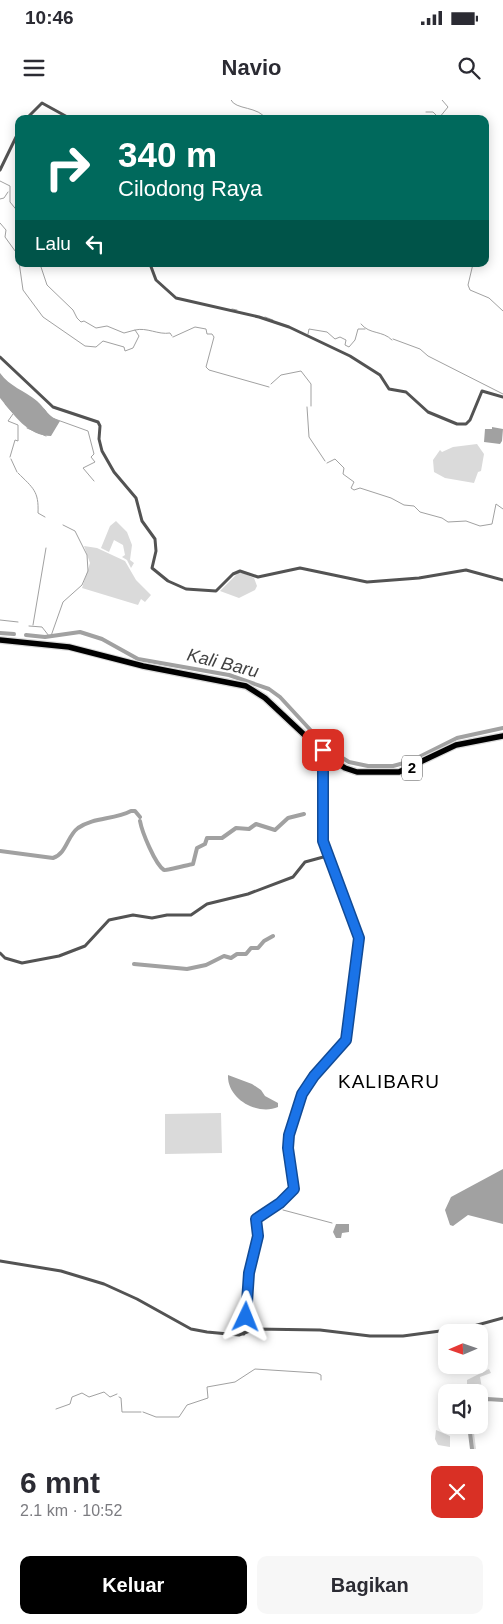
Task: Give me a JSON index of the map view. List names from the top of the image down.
{
  "streets": {
    "highway": ["2"]
  },
  "districts": ["KALIBARU"],
  "water": ["Kali Baru"],
  "north": "left",
  "page": {
    "status": "10:46",
    "header": "Navio",
    "turn": ["340 m", "Cilodong Raya"],
    "then": "Lalu",
    "heading": ["6 mnt", "2.1 km · 10:52"],
    "buttons": ["Keluar", "Bagikan"]
  }
}
